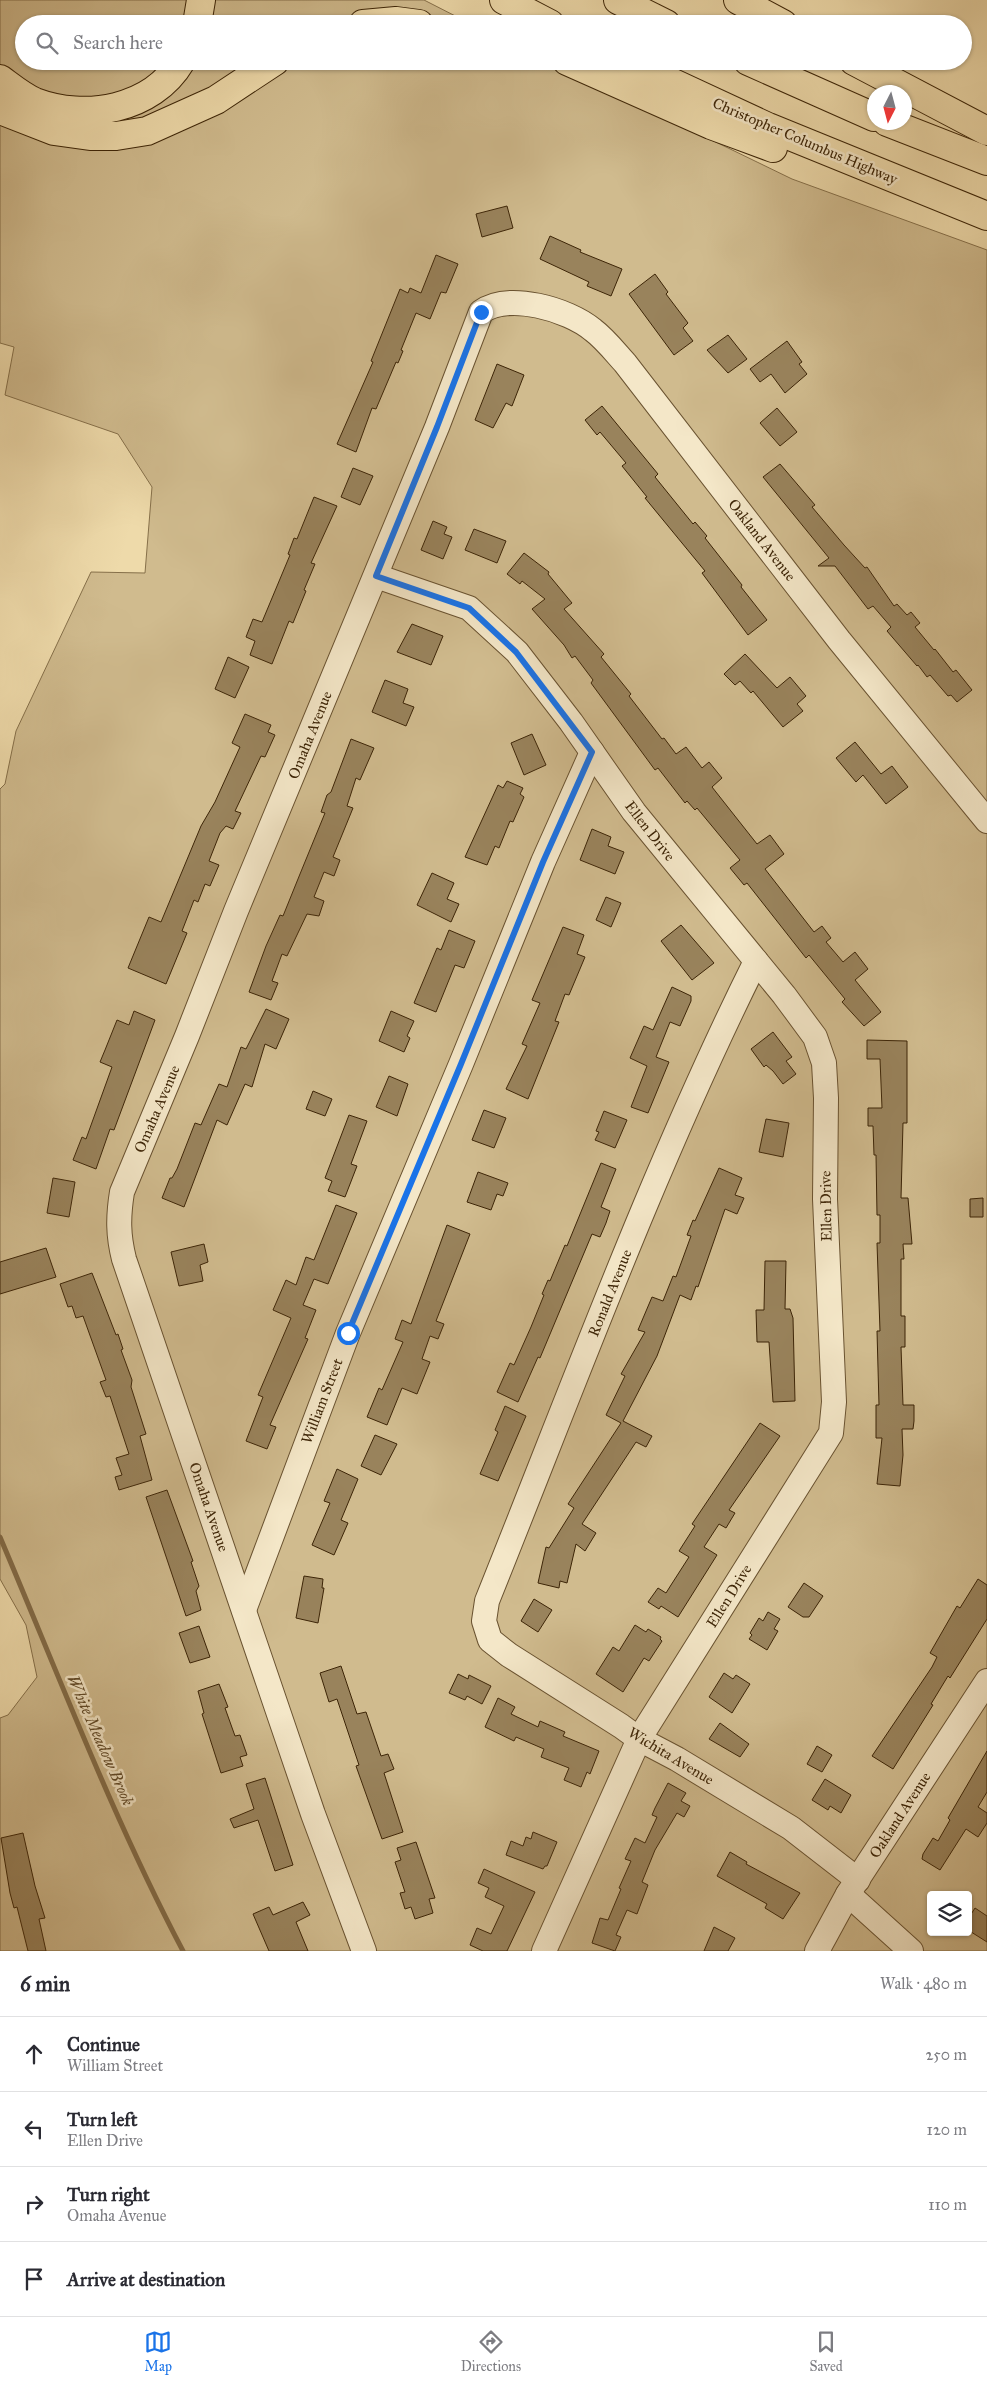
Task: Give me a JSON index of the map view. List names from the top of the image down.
{
  "streets": {
    "highway": ["Christopher Columbus Highway"],
    "street": [
      "Oakland Avenue",
      "Omaha Avenue",
      "Ellen Drive",
      "Ronald Avenue",
      "William Street",
      "Wichita Avenue"
    ]
  },
  "crossings": [
    ["Oakland Avenue", "Omaha Avenue"],
    ["Oakland Avenue", "Wichita Avenue"],
    ["Omaha Avenue", "Ellen Drive"],
    ["Omaha Avenue", "William Street"],
    ["Ellen Drive", "Ronald Avenue"],
    ["Ellen Drive", "William Street"],
    ["Ellen Drive", "Wichita Avenue"],
    ["Ronald Avenue", "Wichita Avenue"]
  ],
  "water": ["White Meadow Brook"],
  "north": "bottom",
  "page": {
    "search": "Search here",
    "heading": ["6 min", "Walk · 480 m"],
    "list": [
      ["Continue", "William Street", "250 m"],
      ["Turn left", "Ellen Drive", "120 m"],
      ["Turn right", "Omaha Avenue", "110 m"],
      "Arrive at destination"
    ],
    "nav": ["Map", "Directions", "Saved"]
  }
}
